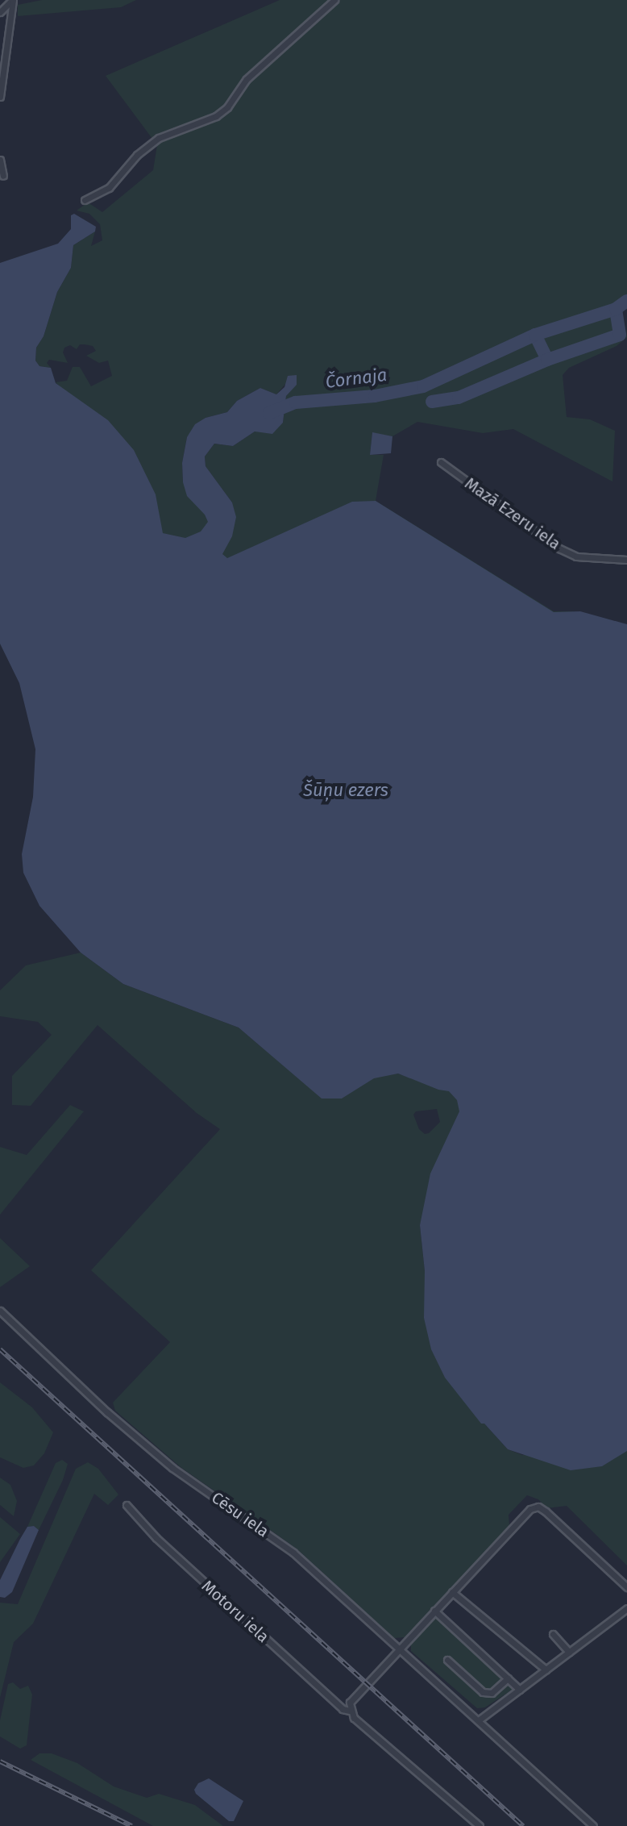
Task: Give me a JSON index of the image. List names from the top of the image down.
{
  "streets": {
    "street": ["Mazā Ezeru iela", "Cēsu iela", "Motoru iela"]
  },
  "water": ["Čornaja", "Šūņu ezers"]
}
